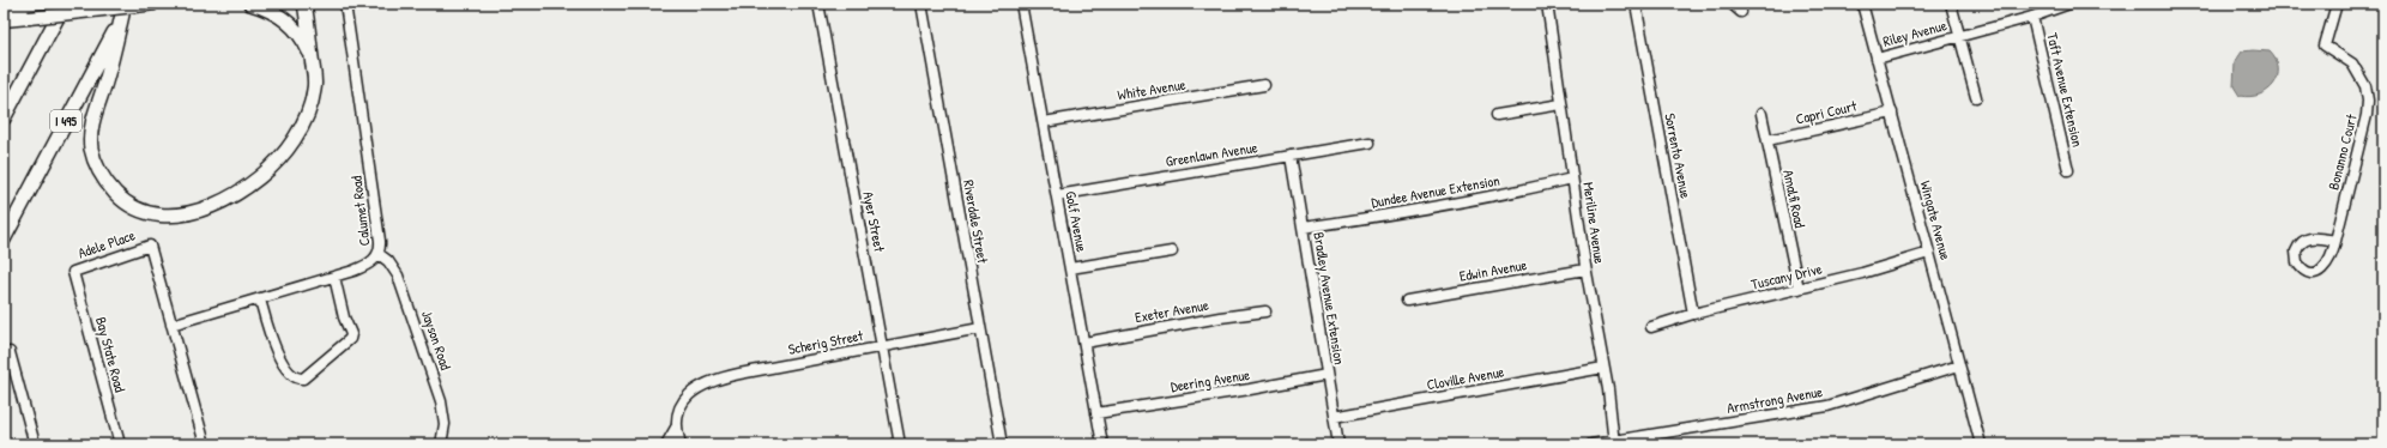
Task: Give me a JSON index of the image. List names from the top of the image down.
{
  "streets": {
    "highway": ["I 495"],
    "street": [
      "Riley Avenue",
      "White Avenue",
      "Taft Avenue Extension",
      "Capri Court",
      "Bonanno Court",
      "Greenlawn Avenue",
      "Sorrento Avenue",
      "Dundee Avenue Extension",
      "Amalfi Road",
      "Calumet Road",
      "Wingate Avenue",
      "Ayer Street",
      "Riverdale Street",
      "Golf Avenue",
      "Meriline Avenue",
      "Adele Place",
      "Edwin Avenue",
      "Tuscany Drive",
      "Bradley Avenue Extension",
      "Exeter Avenue",
      "Jayson Road",
      "Scherig Street",
      "Bay State Road",
      "Cloville Avenue",
      "Deering Avenue",
      "Armstrong Avenue"
    ]
  },
  "crossings": [
    ["Riley Avenue", "Taft Avenue Extension"],
    ["Riley Avenue", "Wingate Avenue"],
    ["White Avenue", "Golf Avenue"],
    ["Capri Court", "Amalfi Road"],
    ["Capri Court", "Wingate Avenue"],
    ["Greenlawn Avenue", "Golf Avenue"],
    ["Greenlawn Avenue", "Bradley Avenue Extension"],
    ["Sorrento Avenue", "Tuscany Drive"],
    ["Dundee Avenue Extension", "Meriline Avenue"],
    ["Dundee Avenue Extension", "Bradley Avenue Extension"],
    ["Amalfi Road", "Tuscany Drive"],
    ["Calumet Road", "Adele Place"],
    ["Calumet Road", "Jayson Road"],
    ["Wingate Avenue", "Tuscany Drive"],
    ["Wingate Avenue", "Armstrong Avenue"],
    ["Ayer Street", "Scherig Street"],
    ["Riverdale Street", "Scherig Street"],
    ["Golf Avenue", "Exeter Avenue"],
    ["Golf Avenue", "Deering Avenue"],
    ["Meriline Avenue", "Edwin Avenue"],
    ["Meriline Avenue", "Cloville Avenue"],
    ["Meriline Avenue", "Armstrong Avenue"],
    ["Adele Place", "Bay State Road"],
    ["Bradley Avenue Extension", "Cloville Avenue"],
    ["Bradley Avenue Extension", "Deering Avenue"]
  ]
}
